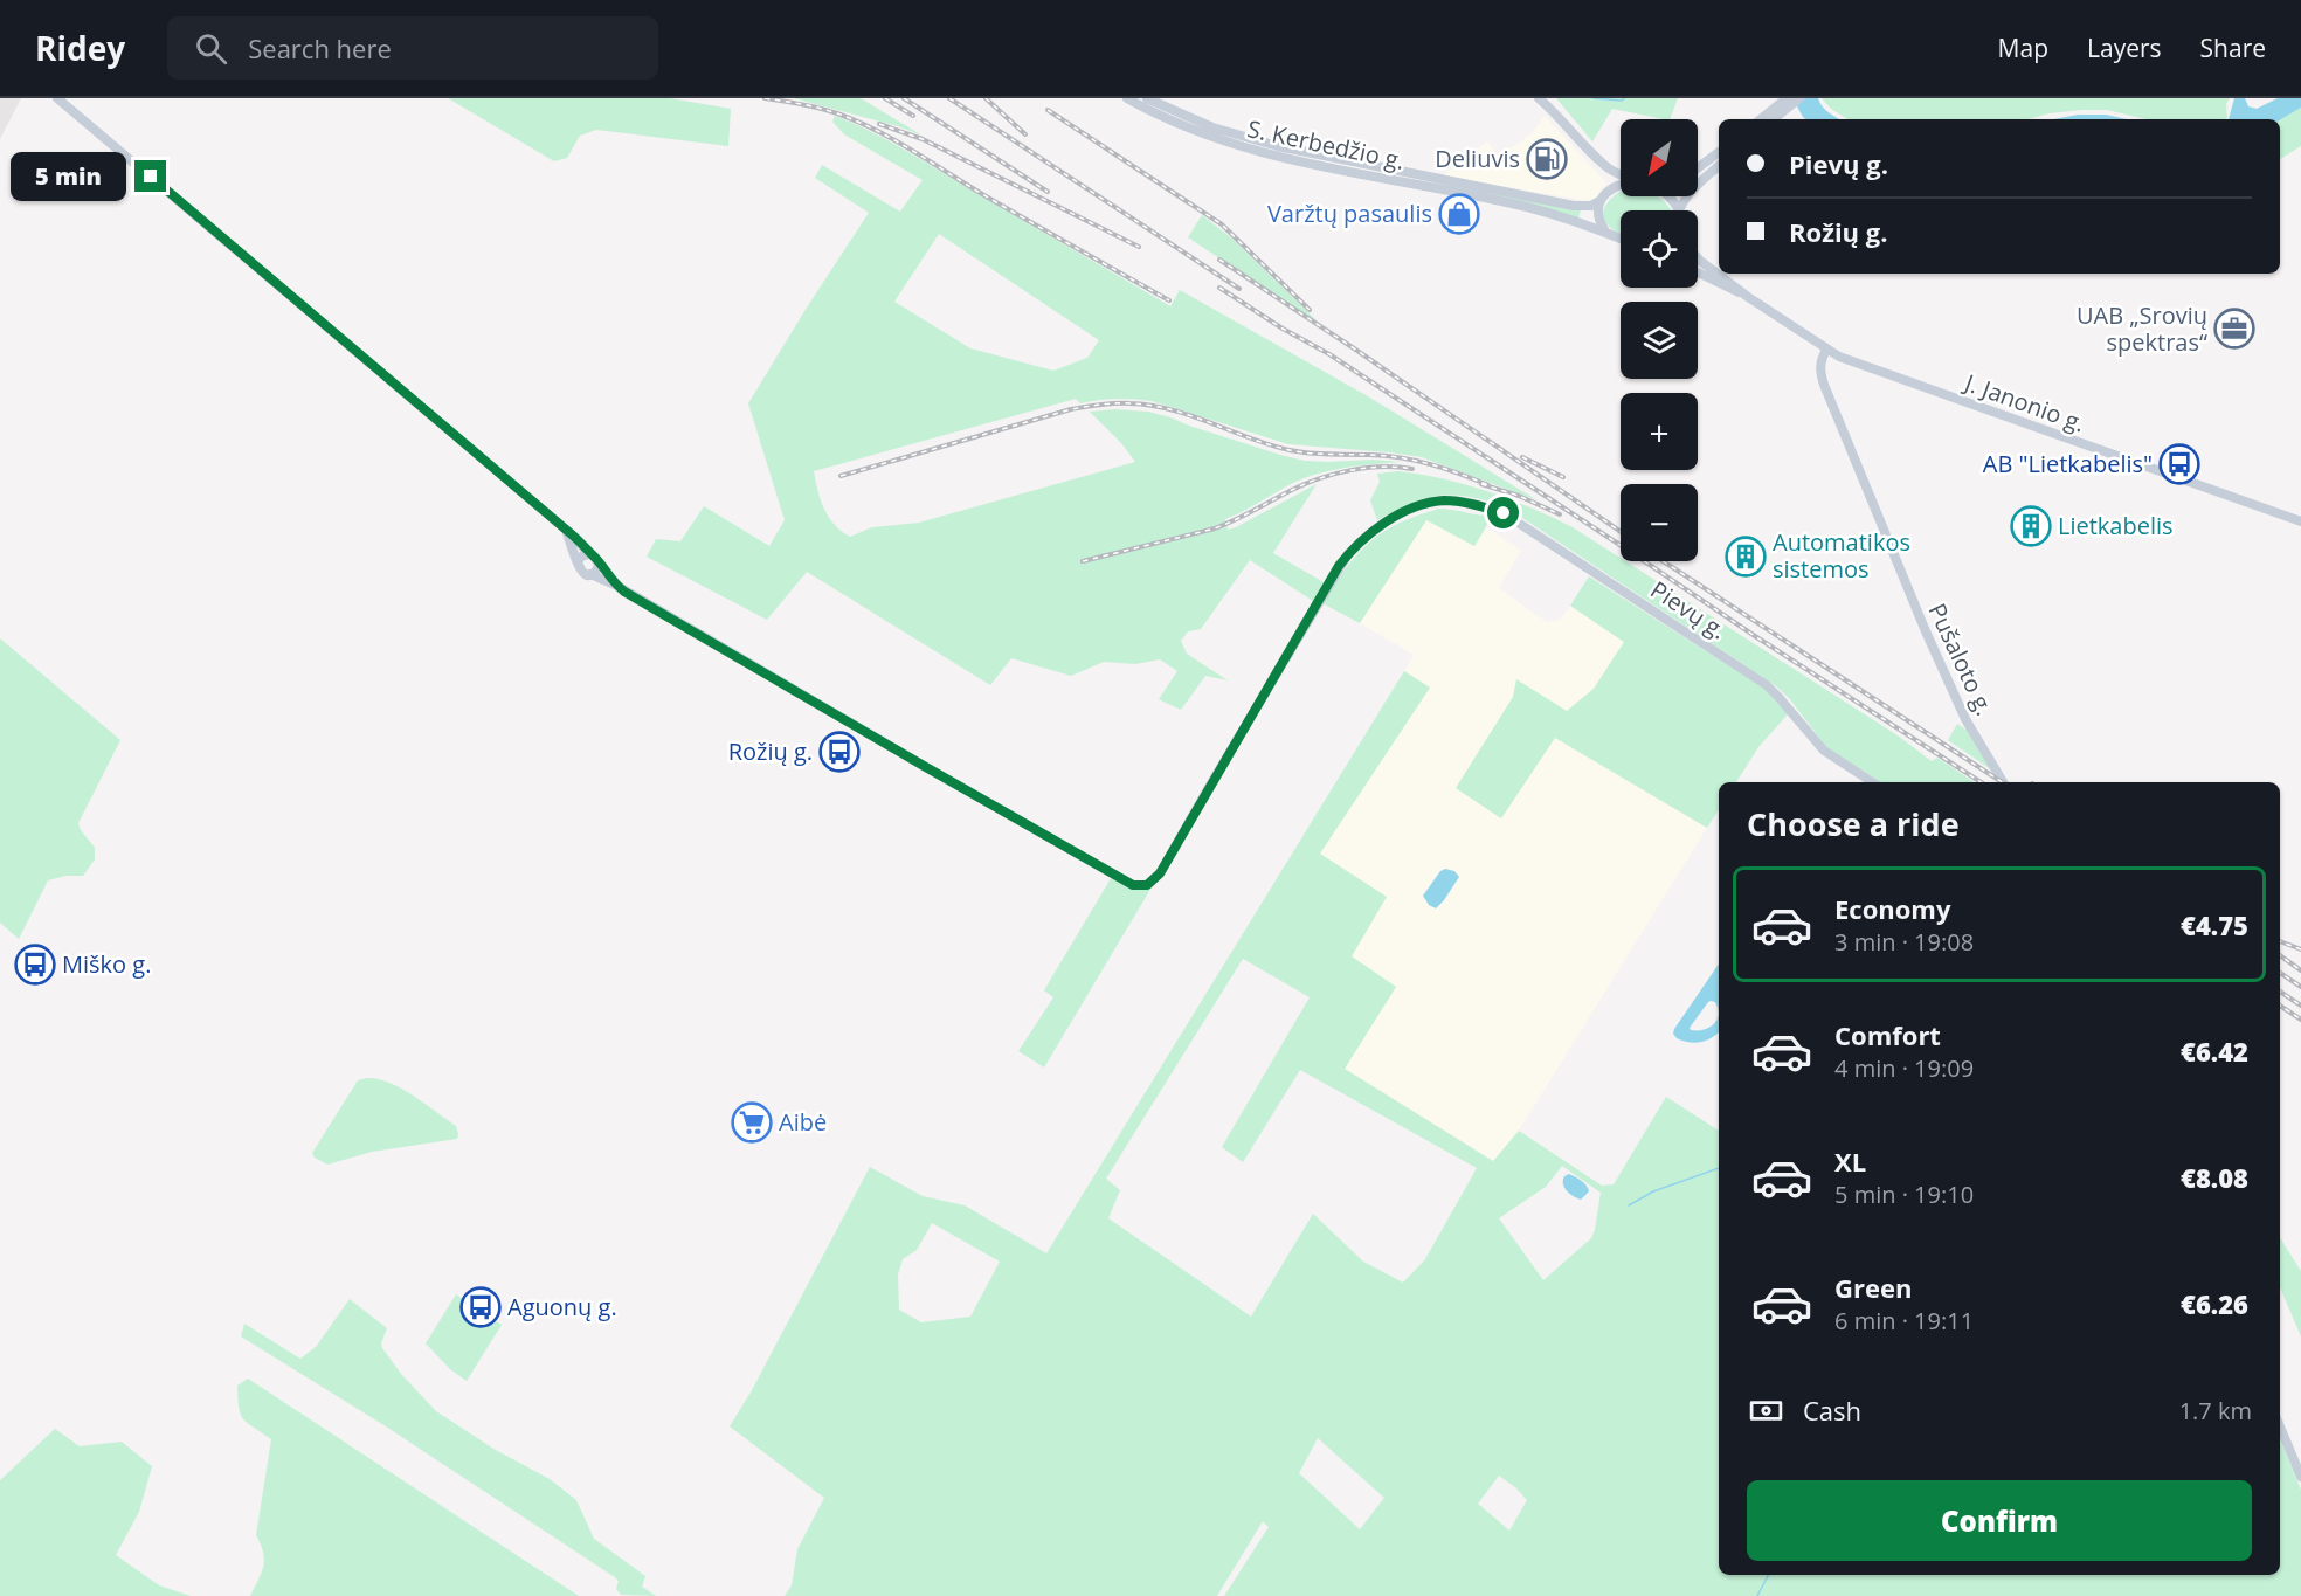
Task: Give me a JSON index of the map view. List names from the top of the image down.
{
  "streets": {
    "main road": [
      "S. Kerbedžio g.",
      "J. Janonio g.",
      "Pievų g.",
      "Pušaloto g."
    ]
  },
  "crossings": [
    ["J. Janonio g.", "Pušaloto g."]
  ],
  "places": {
    "fuel station": ["Deliuvis"],
    "shop": ["Varžtų pasaulis"],
    "office": ["UAB „Srovių spektras“"],
    "bus stop": [
      "AB \"Lietkabelis\"",
      "Rožių g.",
      "Miško g.",
      "Aguonų g."
    ],
    "building": ["Lietkabelis", "Automatikos sistemos"],
    "supermarket": ["Aibė"]
  },
  "north": "bottom left",
  "page": {
    "header": "Ridey",
    "search": "Search here",
    "nav": ["Map", "Layers", "Share"],
    "map_buttons": ["+", "−"],
    "banner": ["Pievų g.", "Rožių g."],
    "bubble": "5 min",
    "heading": "Choose a ride",
    "list": [
      {
        "name": "Economy",
        "note": "3 min · 19:08",
        "value": "€4.75"
      },
      {
        "name": "Comfort",
        "note": "4 min · 19:09",
        "value": "€6.42"
      },
      {
        "name": "XL",
        "note": "5 min · 19:10",
        "value": "€8.08"
      },
      {
        "name": "Green",
        "note": "6 min · 19:11",
        "value": "€6.26"
      }
    ],
    "pay": ["Cash", "1.7 km"],
    "buttons": "Confirm"
  }
}
